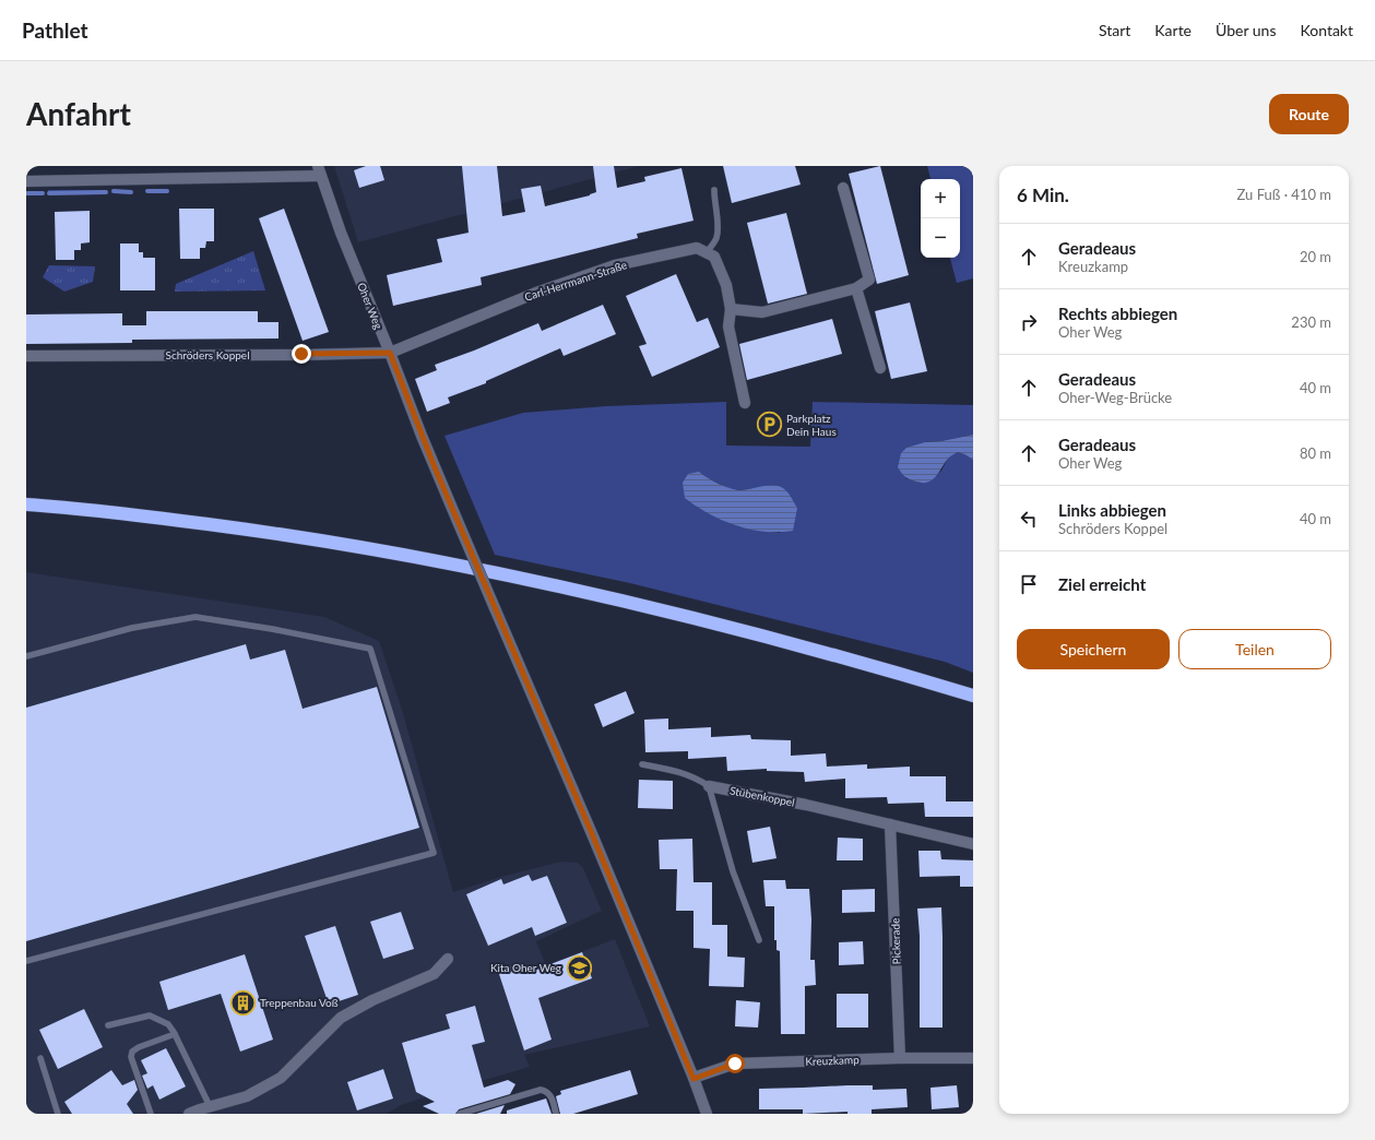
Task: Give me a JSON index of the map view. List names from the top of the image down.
{
  "streets": {
    "street": [
      "Carl-Herrmann-Straße",
      "Oher Weg",
      "Schröders Koppel",
      "Stübenkoppel",
      "Pickerade",
      "Kreuzkamp"
    ]
  },
  "crossings": [
    ["Carl-Herrmann-Straße", "Oher Weg"],
    ["Carl-Herrmann-Straße", "Schröders Koppel"],
    ["Oher Weg", "Schröders Koppel"],
    ["Oher Weg", "Kreuzkamp"],
    ["Stübenkoppel", "Pickerade"],
    ["Pickerade", "Kreuzkamp"]
  ],
  "places": {
    "parking": ["Parkplatz Dein Haus"],
    "school or university": ["Kita Oher Weg"],
    "building": ["Treppenbau Voß"]
  },
  "page": {
    "header": "Pathlet",
    "nav": [
      "Start",
      "Karte",
      "Über uns",
      "Kontakt"
    ],
    "buttons": [
      "Route",
      ["Speichern", "Teilen"]
    ],
    "title": "Anfahrt",
    "heading": ["6 Min.", "Zu Fuß · 410 m"],
    "map_buttons": ["+", "−"],
    "list": [
      ["Geradeaus", "Kreuzkamp", "20 m"],
      ["Rechts abbiegen", "Oher Weg", "230 m"],
      ["Geradeaus", "Oher-Weg-Brücke", "40 m"],
      ["Geradeaus", "Oher Weg", "80 m"],
      ["Links abbiegen", "Schröders Koppel", "40 m"],
      "Ziel erreicht"
    ]
  }
}
